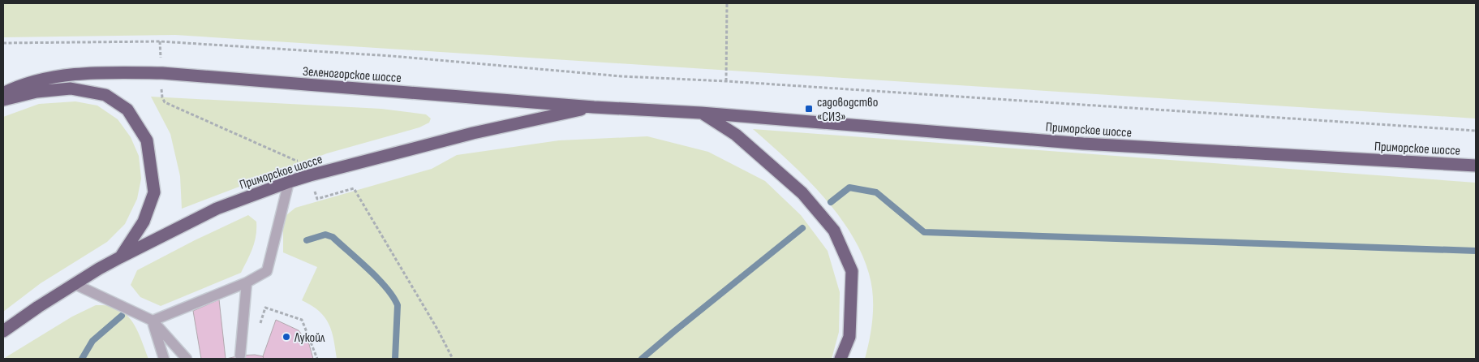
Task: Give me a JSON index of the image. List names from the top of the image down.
{
  "streets": {
    "highway": ["Зеленогорское шоссе", "Приморское шоссе"]
  },
  "crossings": [
    ["Зеленогорское шоссе", "Приморское шоссе"]
  ],
  "places": {
    "transit": ["садоводство «СИЗ»"],
    "other": ["Лукойл"]
  }
}
